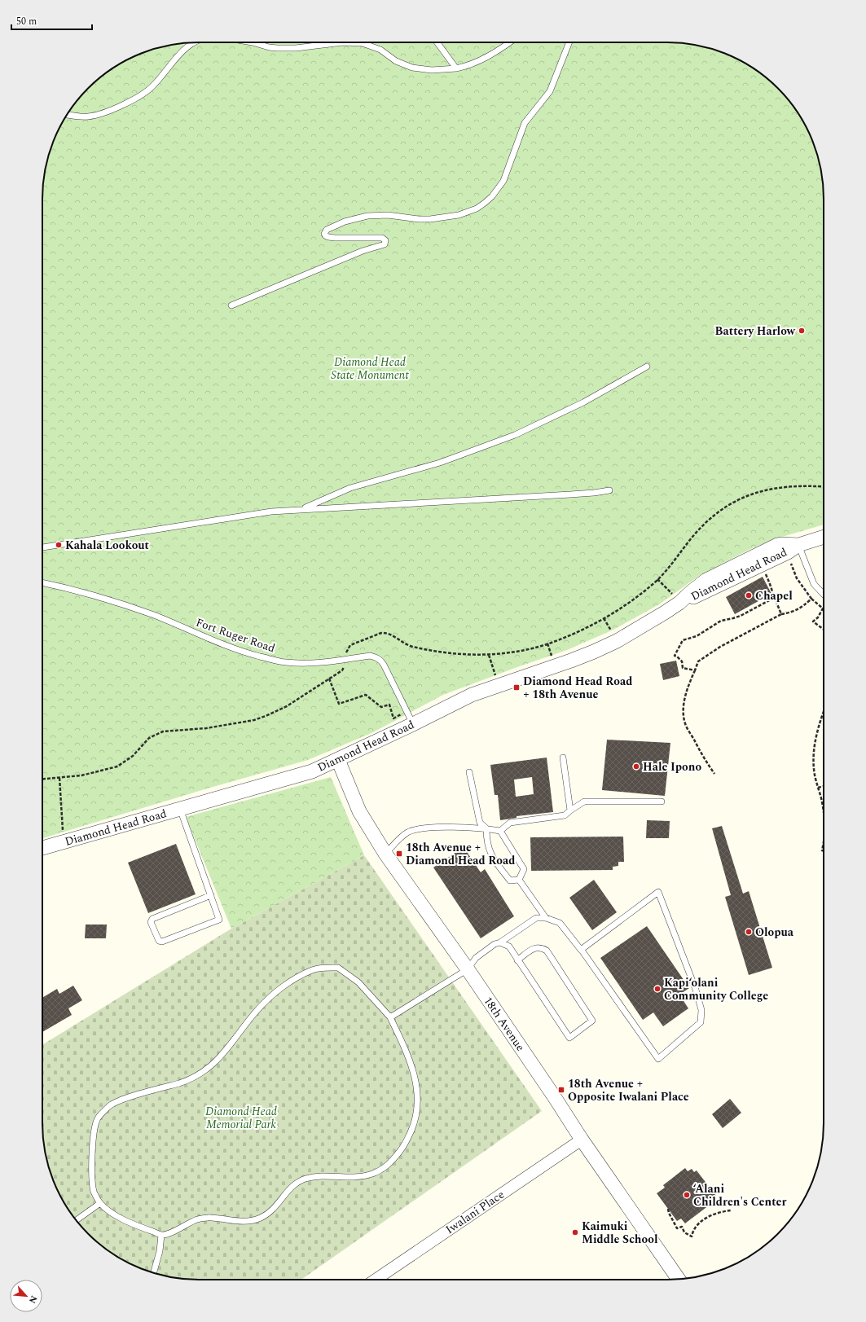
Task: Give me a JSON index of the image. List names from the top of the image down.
{
  "streets": {
    "street": ["Diamond Head Road", "18th Avenue", "Iwalani Place"],
    "lane": ["Fort Ruger Road"]
  },
  "crossings": [
    ["Diamond Head Road", "Fort Ruger Road"],
    ["Diamond Head Road", "18th Avenue"],
    ["18th Avenue", "Iwalani Place"]
  ],
  "parks": ["Diamond Head State Monument", "Diamond Head Memorial Park"],
  "places": {
    "other": [
      "Battery Harlow",
      "Kahala Lookout",
      "Chapel",
      "Hale Ipono",
      "Olopua",
      "Kapi‘olani Community College",
      "‘Alani Children's Center",
      "Kaimuki Middle School"
    ],
    "transit": ["Diamond Head Road + 18th Avenue", "18th Avenue + Diamond Head Road", "18th Avenue + Opposite Iwalani Place"]
  },
  "scale_bar": "50 m",
  "north": "bottom right"
}
